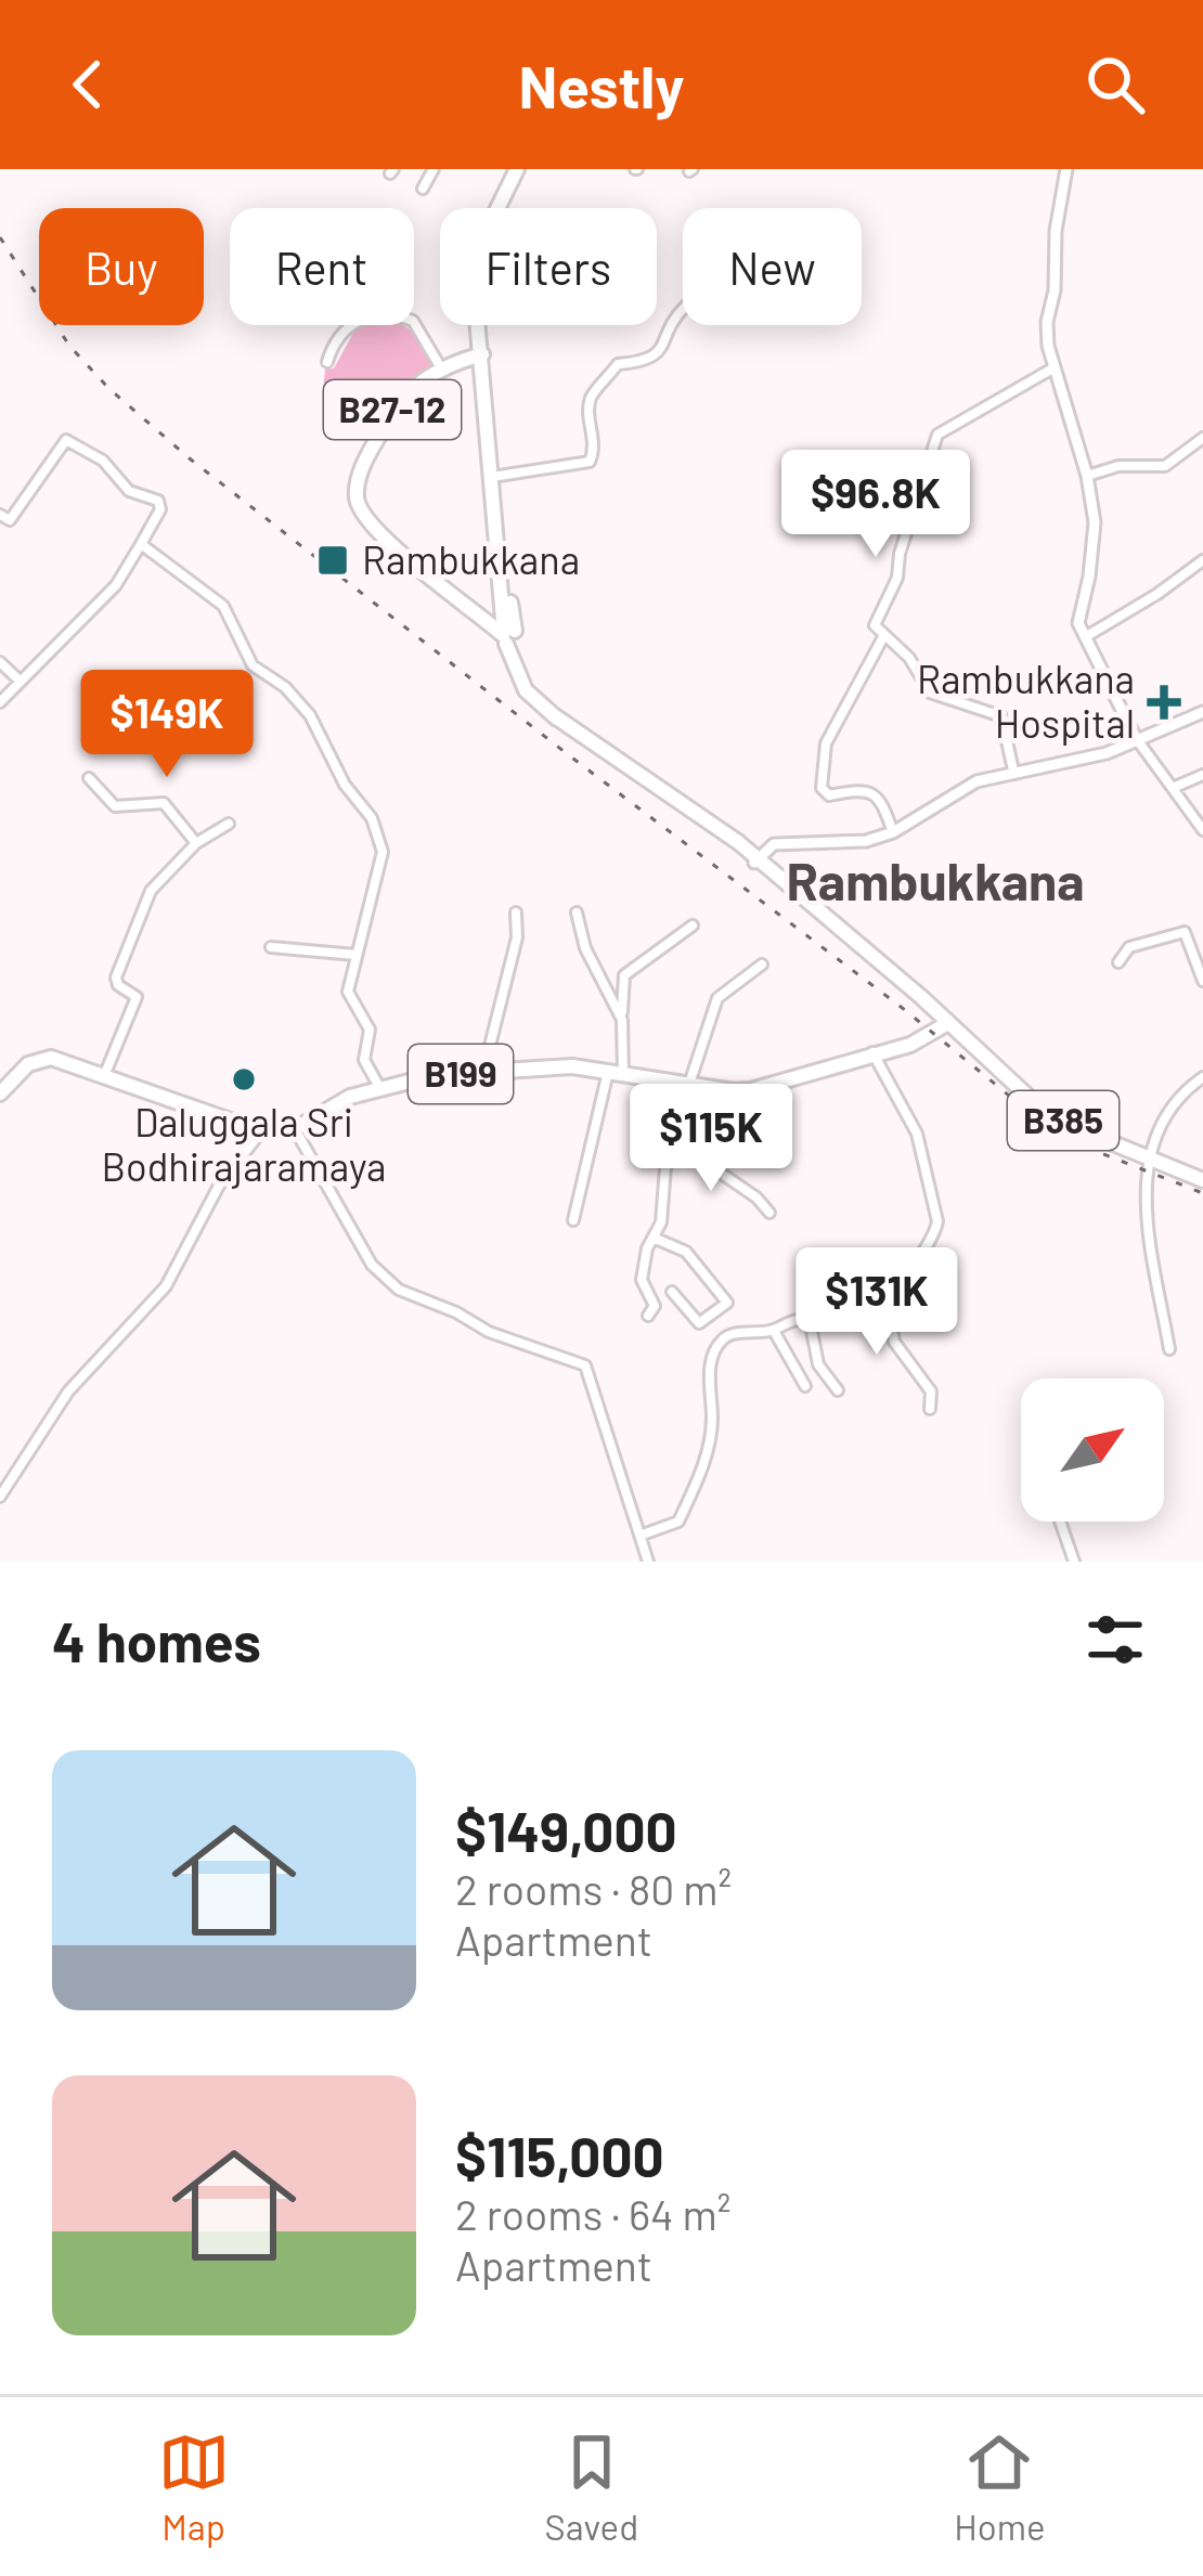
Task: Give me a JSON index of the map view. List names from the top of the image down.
{
  "streets": {
    "main road": ["B27-12", "B199", "B385"]
  },
  "crossings": [
    ["B199", "B385"]
  ],
  "districts": ["Rambukkana"],
  "places": {
    "transit": ["Rambukkana"],
    "health": ["Rambukkana Hospital"],
    "other": ["Daluggala Sri Bodhirajaramaya"]
  },
  "north": "top right",
  "page": {
    "header": "Nestly",
    "chip": [
      "Buy",
      "Rent",
      "Filters",
      "New"
    ],
    "price": [
      "$96.8K",
      "$149K",
      "$115K",
      "$131K"
    ],
    "heading": "4 homes",
    "list": [
      {
        "name": "$149,000",
        "note": "2 rooms · 80 m² · Apartment"
      },
      {
        "name": "$115,000",
        "note": "2 rooms · 64 m² · Apartment"
      }
    ],
    "tabs": ["Map", "Saved", "Home"]
  }
}
